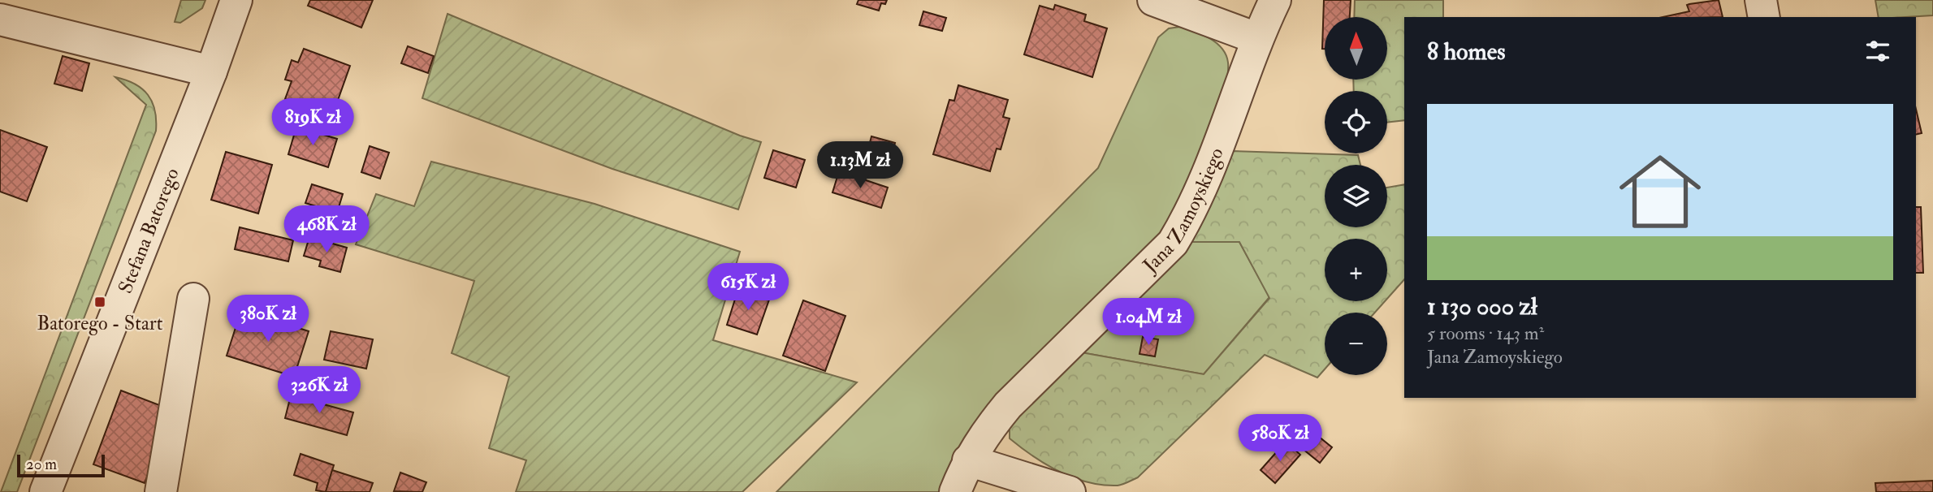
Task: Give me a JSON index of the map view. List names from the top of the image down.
{
  "streets": {
    "street": ["Jana Zamoyskiego", "Stefana Batorego"]
  },
  "places": {
    "transit": ["Batorego - Start"]
  },
  "scale_bar": "20 m",
  "north": "top",
  "page": {
    "map_buttons": ["+", "−"],
    "heading": "8 homes",
    "list": [
      {
        "name": "1 130 000 zł",
        "note": "5 rooms · 143 m² · Jana Zamoyskiego"
      }
    ],
    "price": [
      "819K zł",
      "1.13M zł",
      "468K zł",
      "615K zł",
      "380K zł",
      "1.04M zł",
      "326K zł",
      "580K zł"
    ],
    "scale": "20 m"
  }
}
